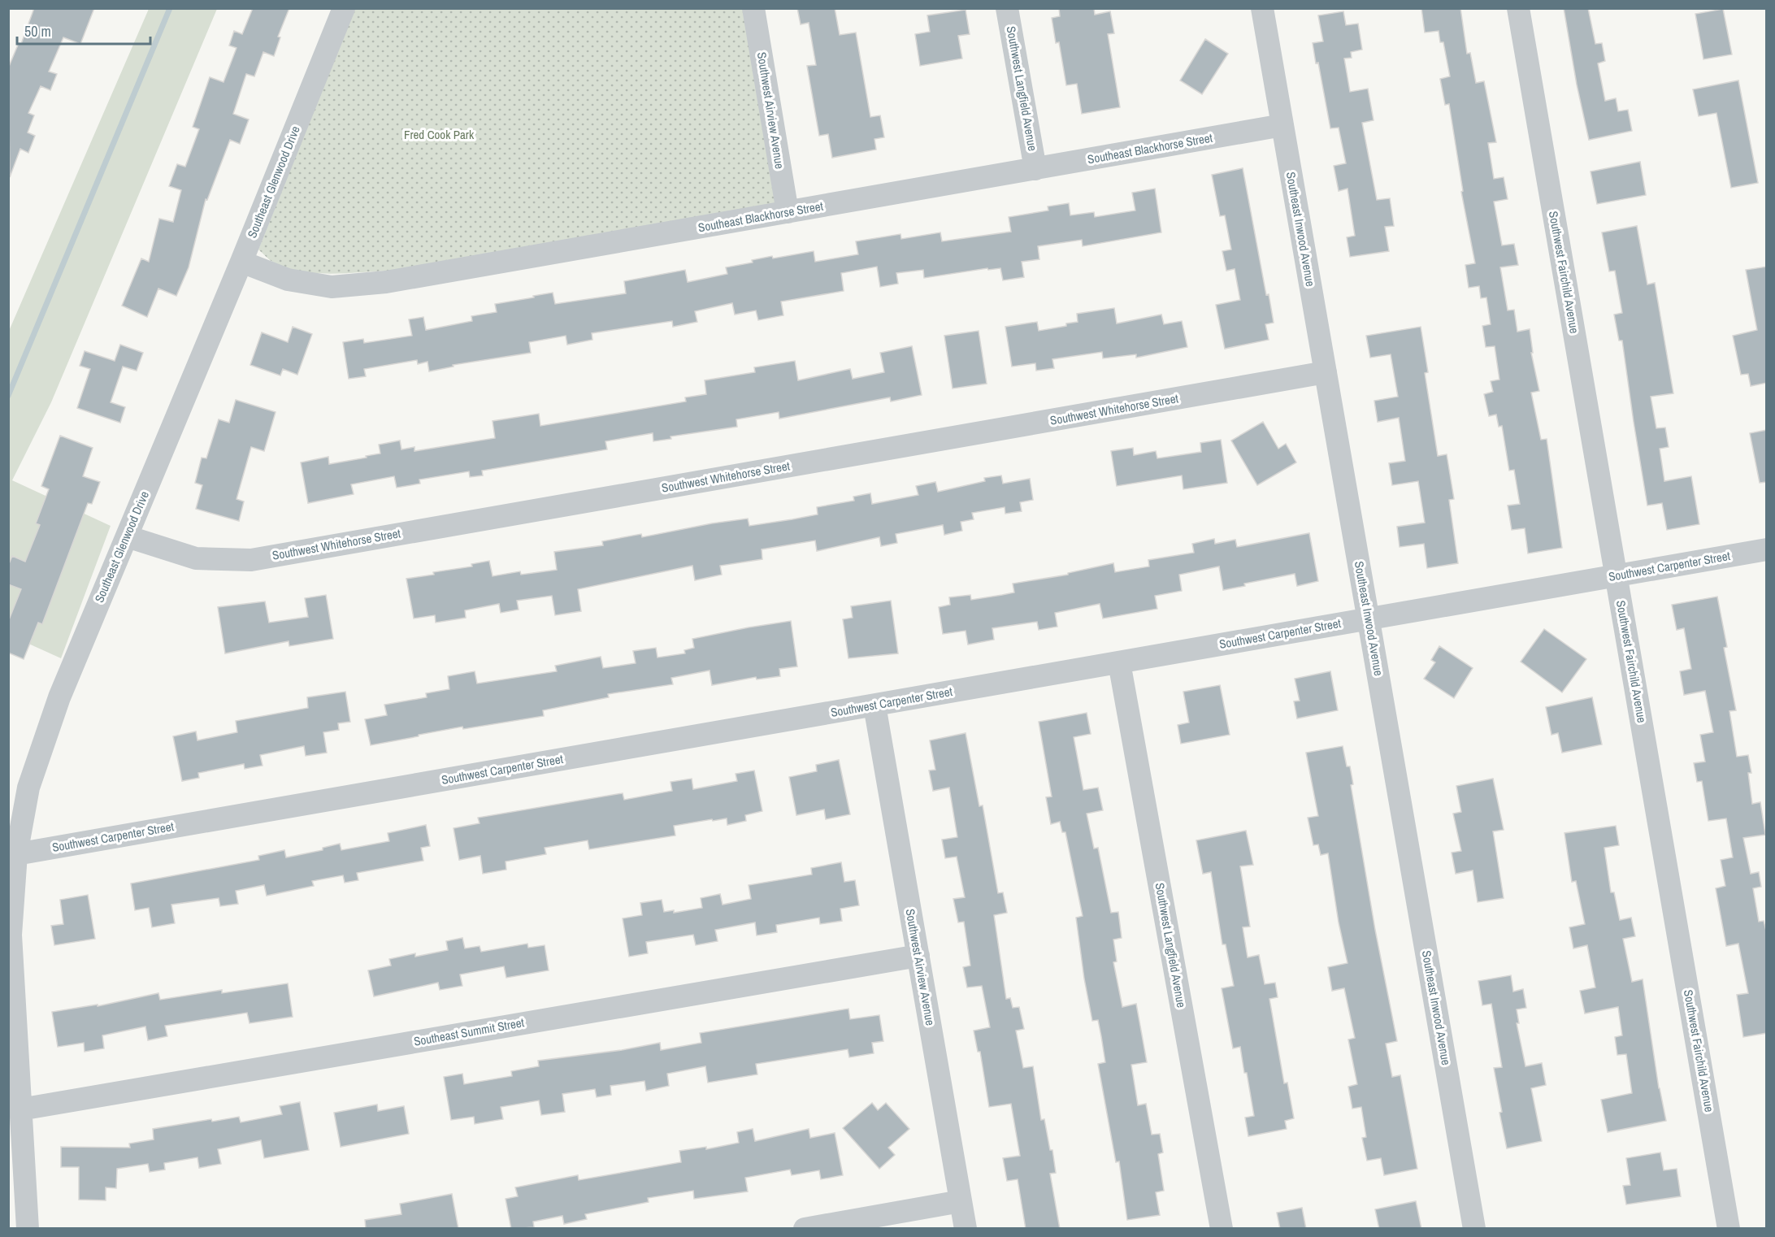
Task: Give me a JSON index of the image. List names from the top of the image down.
{
  "streets": {
    "street": [
      "Southwest Langfield Avenue",
      "Southwest Airview Avenue",
      "Southeast Blackhorse Street",
      "Southeast Glenwood Drive",
      "Southeast Inwood Avenue",
      "Southwest Fairchild Avenue",
      "Southwest Whitehorse Street",
      "Southwest Carpenter Street",
      "Southeast Summit Street"
    ]
  },
  "crossings": [
    ["Southwest Langfield Avenue", "Southeast Blackhorse Street"],
    ["Southwest Langfield Avenue", "Southwest Carpenter Street"],
    ["Southwest Airview Avenue", "Southeast Blackhorse Street"],
    ["Southwest Airview Avenue", "Southwest Carpenter Street"],
    ["Southwest Airview Avenue", "Southeast Summit Street"],
    ["Southeast Blackhorse Street", "Southeast Glenwood Drive"],
    ["Southeast Blackhorse Street", "Southeast Inwood Avenue"],
    ["Southeast Glenwood Drive", "Southwest Whitehorse Street"],
    ["Southeast Glenwood Drive", "Southwest Carpenter Street"],
    ["Southeast Glenwood Drive", "Southeast Summit Street"],
    ["Southeast Inwood Avenue", "Southwest Whitehorse Street"],
    ["Southeast Inwood Avenue", "Southwest Carpenter Street"],
    ["Southwest Fairchild Avenue", "Southwest Carpenter Street"]
  ],
  "parks": ["Fred Cook Park"],
  "scale_bar": "50 m"
}
